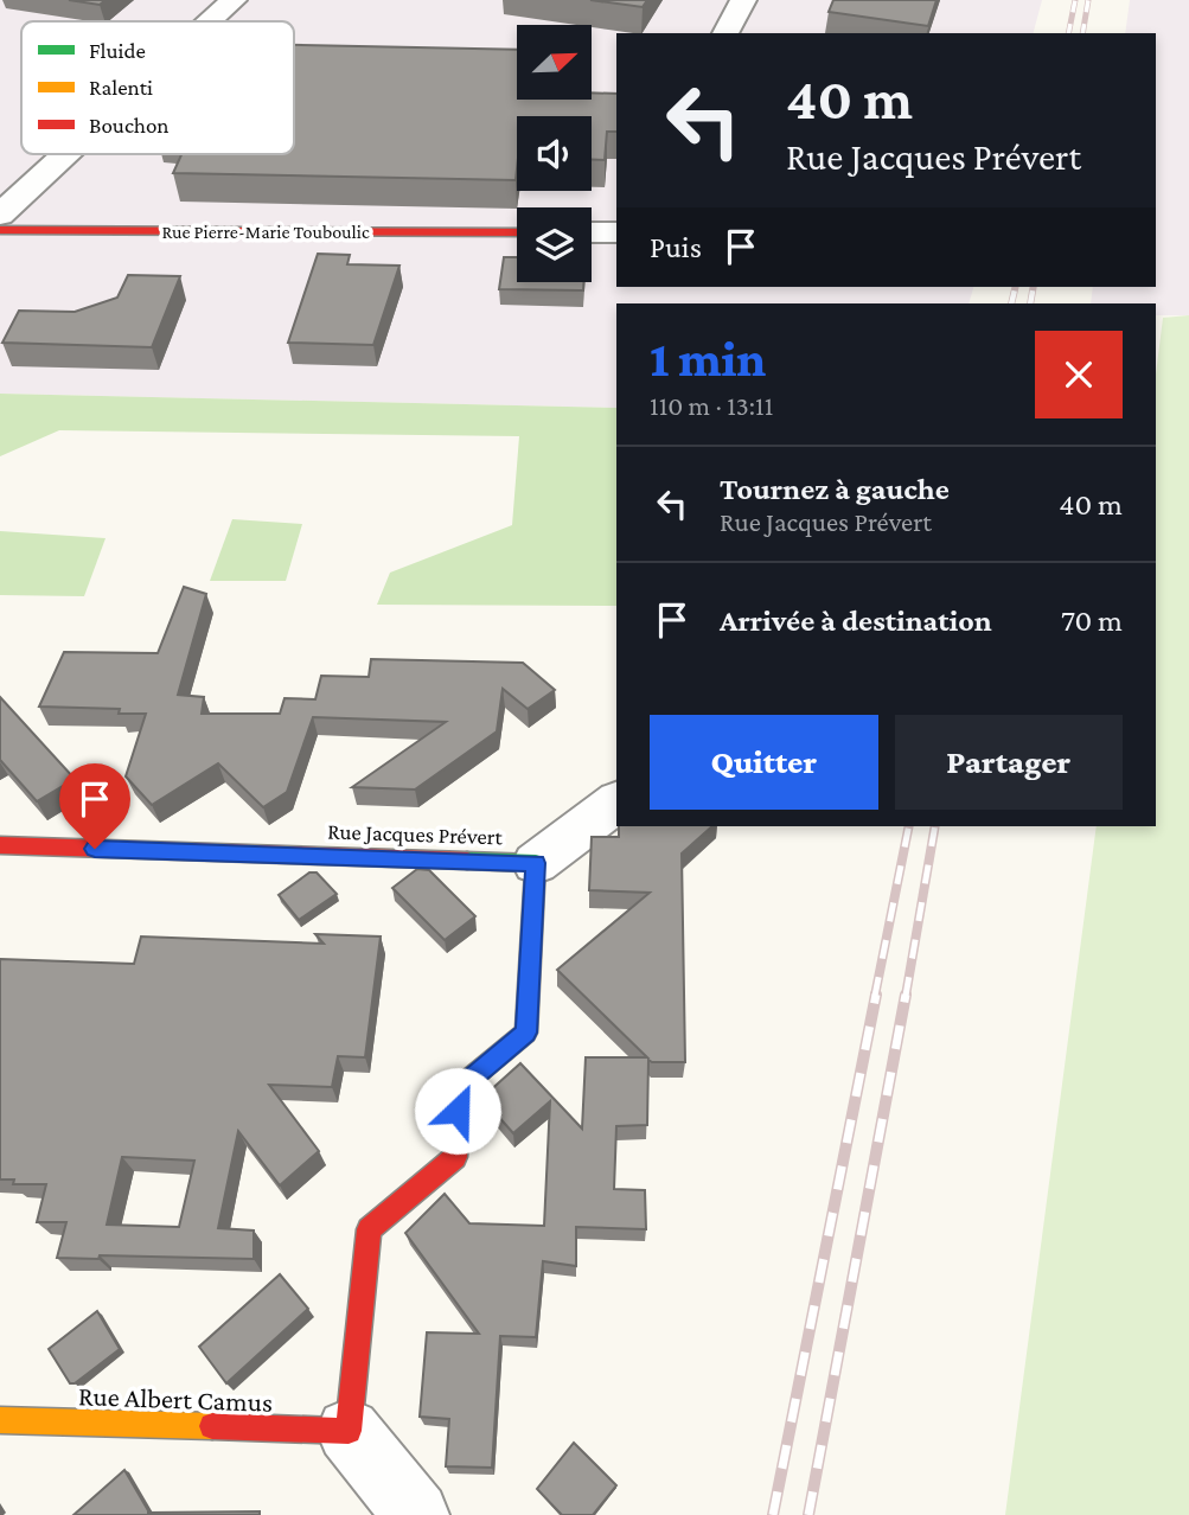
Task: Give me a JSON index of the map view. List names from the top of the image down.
{
  "streets": {
    "street": ["Rue Pierre-Marie Touboulic", "Rue Jacques Prévert", "Rue Albert Camus"]
  },
  "legend": ["Fluide", "Ralenti", "Bouchon"],
  "north": "top right",
  "page": {
    "turn": ["40 m", "Rue Jacques Prévert"],
    "then": "Puis",
    "heading": ["1 min", "110 m · 13:11"],
    "list": [
      {
        "name": "Tournez à gauche",
        "note": "Rue Jacques Prévert",
        "value": "40 m"
      },
      {
        "name": "Arrivée à destination",
        "value": "70 m"
      }
    ],
    "buttons": ["Quitter", "Partager"]
  }
}
